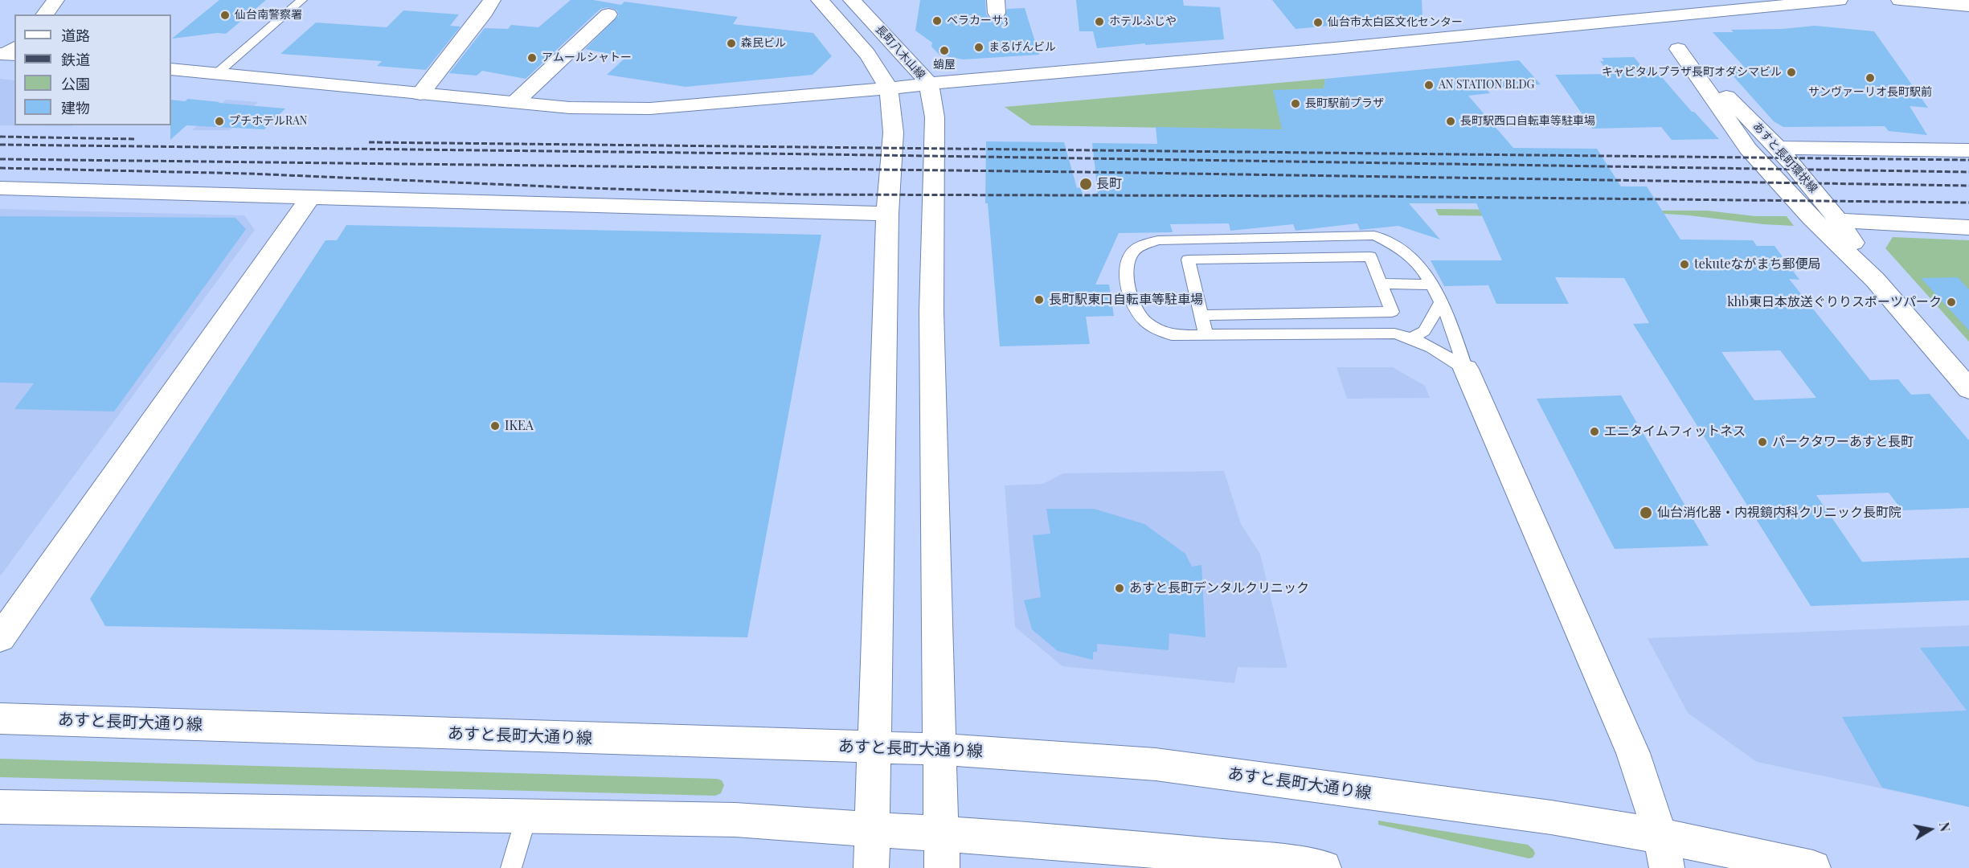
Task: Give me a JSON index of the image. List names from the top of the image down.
{
  "streets": {
    "street": ["長町八木山線", "あすと長町環状線", "あすと長町大通り線"]
  },
  "crossings": [
    ["長町八木山線", "あすと長町大通り線"]
  ],
  "places": [
    "仙台南警察署",
    "ベラカーサ3",
    "ホテルふじや",
    "仙台市太白区文化センター",
    "森民ビル",
    "まるげんビル",
    "蛸屋",
    "アムールシャトー",
    "キャピタルプラザ長町オダシマビル",
    "サンヴァーリオ長町駅前",
    "AN STATION BLDG",
    "長町駅前プラザ",
    "プチホテルRAN",
    "長町駅西口自転車等駐車場",
    "長町",
    "tekuteながまち郵便局",
    "長町駅東口自転車等駐車場",
    "khb東日本放送ぐりりスポーツパーク",
    "IKEA",
    "エニタイムフィットネス",
    "パークタワーあすと長町",
    "仙台消化器・内視鏡内科クリニック長町院",
    "あすと長町デンタルクリニック"
  ],
  "legend": [
    "道路",
    "鉄道",
    "公園",
    "建物"
  ],
  "north": "right"
}
